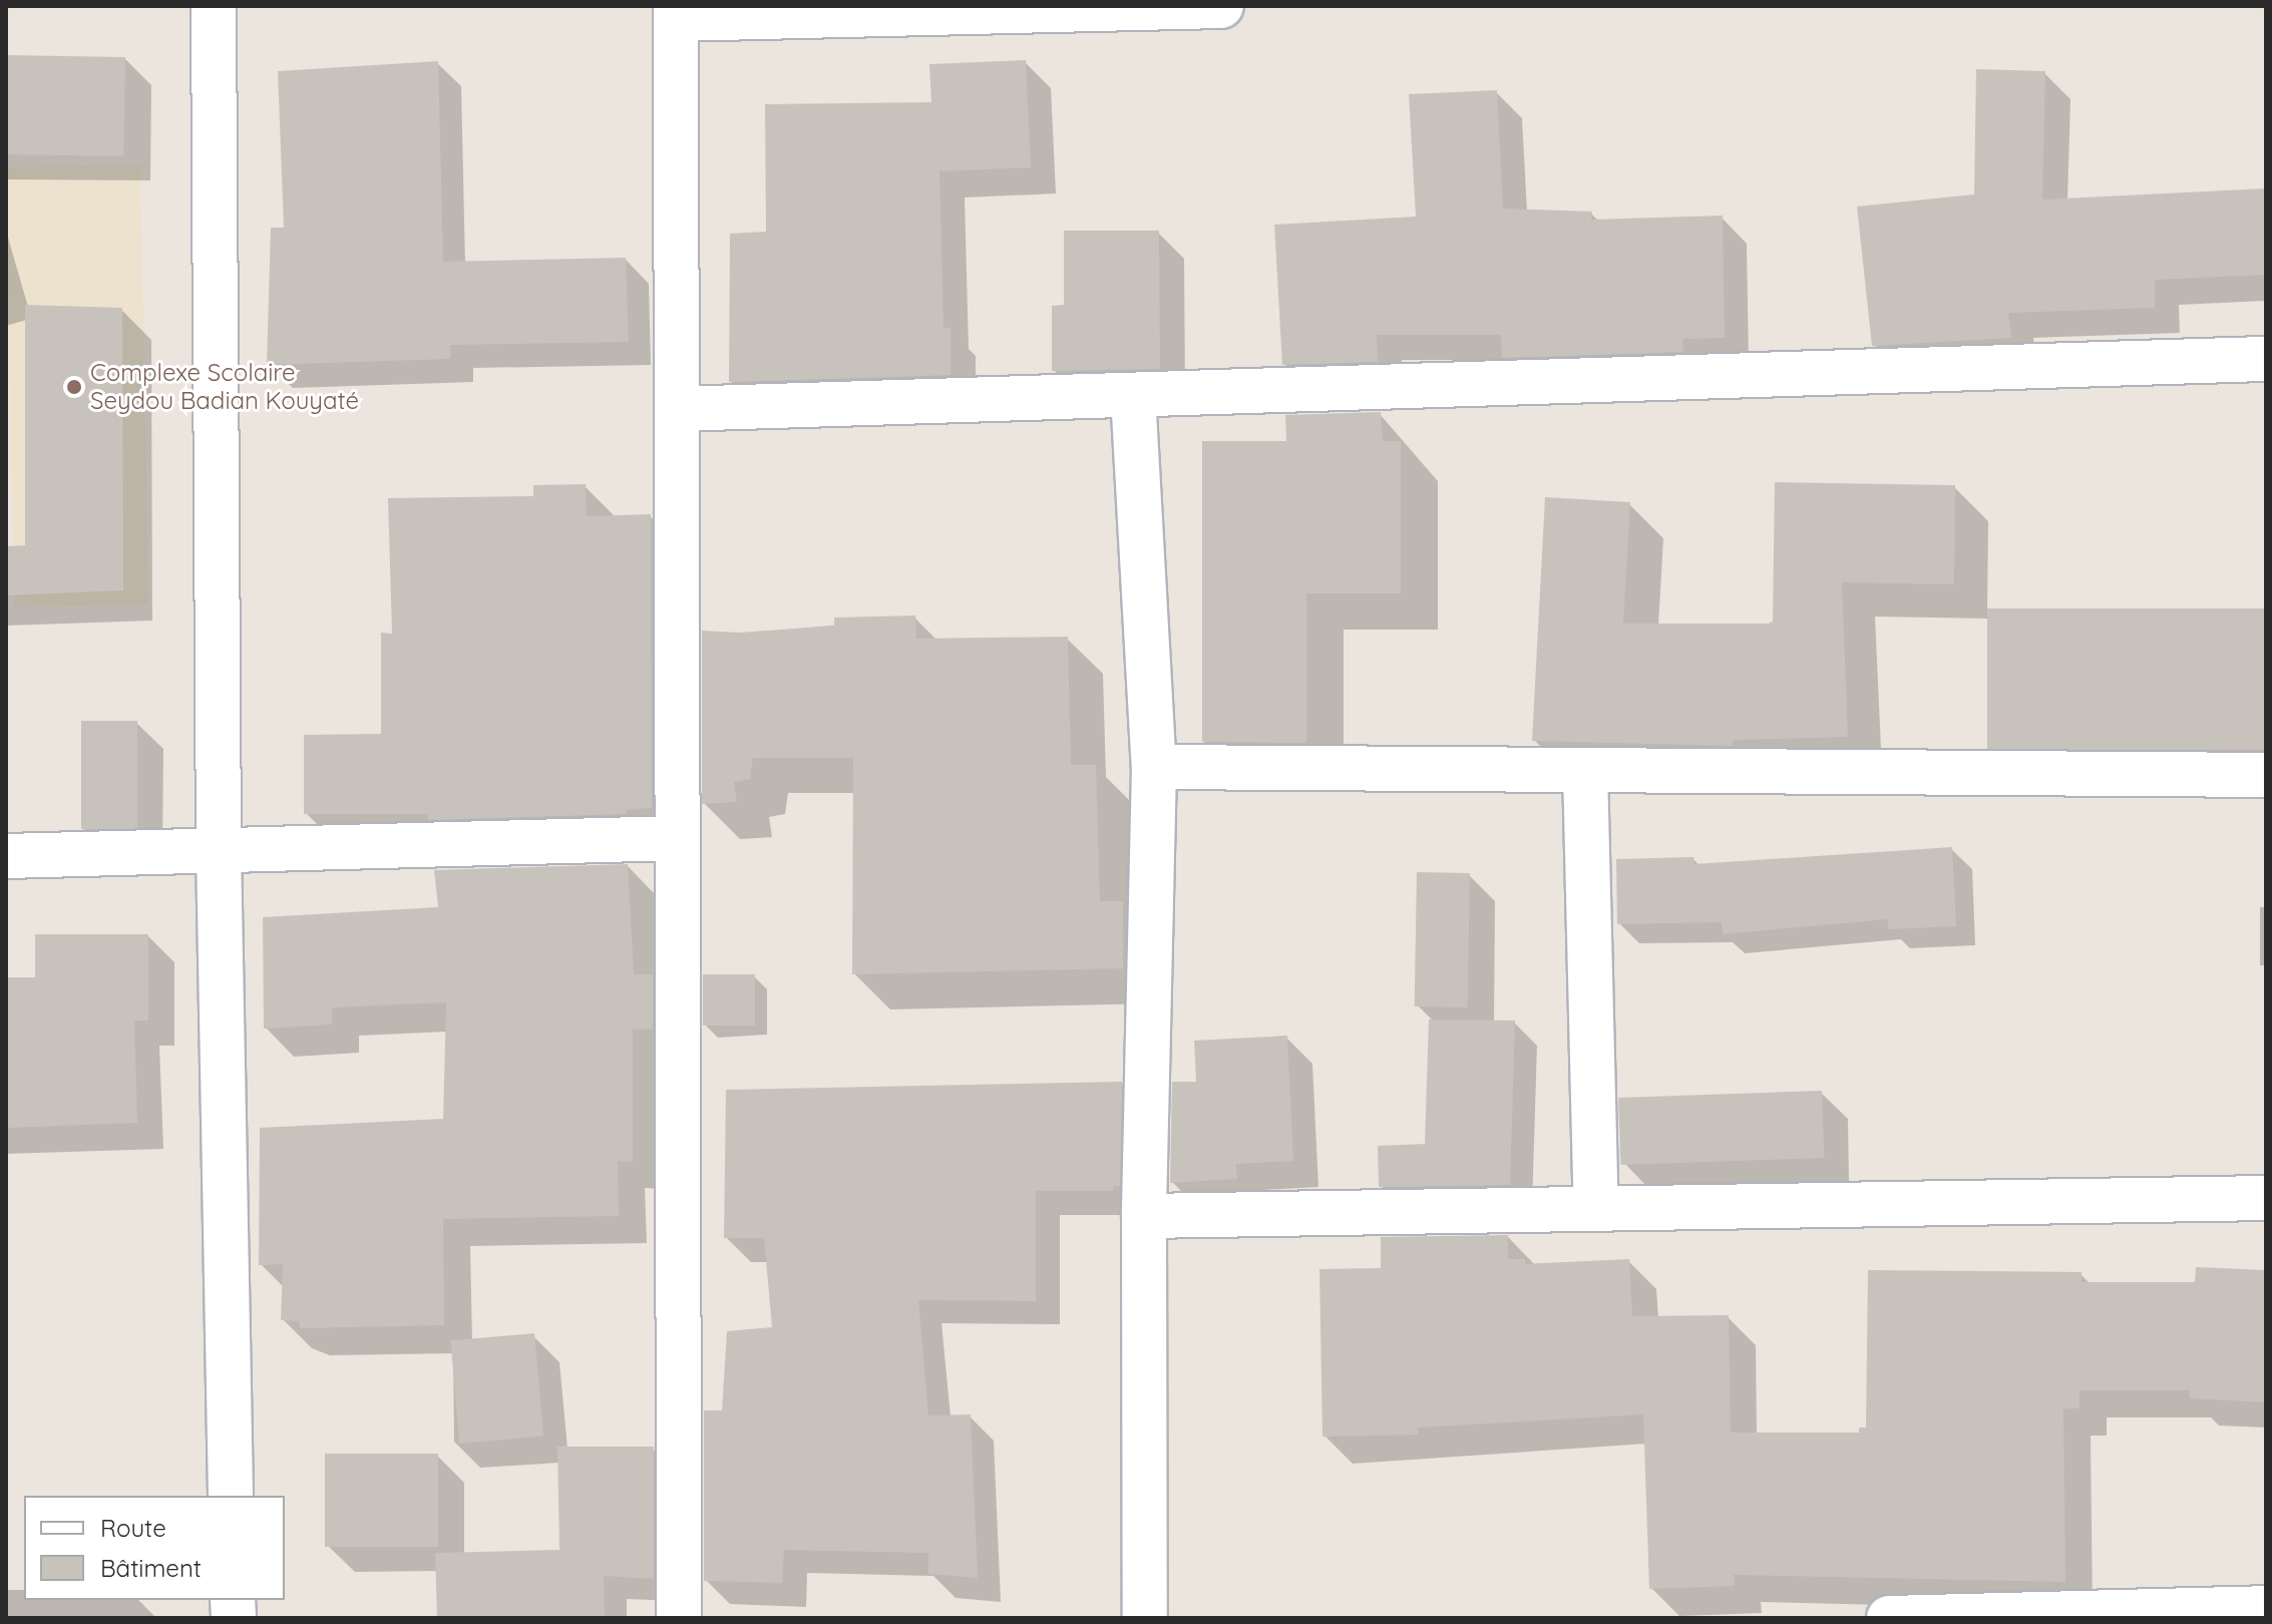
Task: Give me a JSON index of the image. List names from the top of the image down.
{
  "places": ["Complexe Scolaire Seydou Badian Kouyaté"],
  "legend": ["Route", "Bâtiment"]
}
